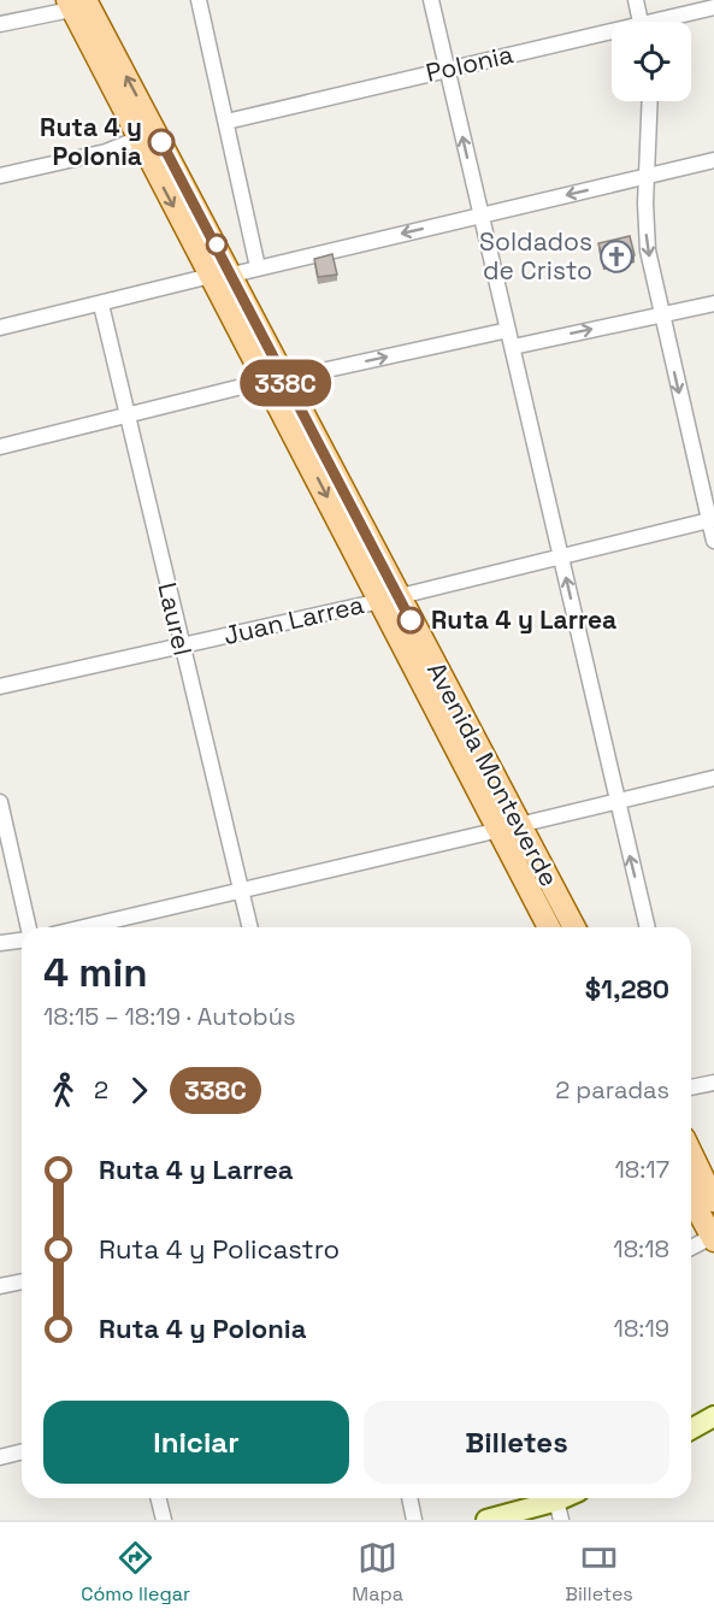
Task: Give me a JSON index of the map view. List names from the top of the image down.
{
  "streets": {
    "main road": ["Avenida Monteverde"],
    "street": ["Polonia", "Laurel", "Juan Larrea"]
  },
  "crossings": [
    ["Laurel", "Juan Larrea"],
    ["Juan Larrea", "Avenida Monteverde"]
  ],
  "places": {
    "other": ["Ruta 4 y Polonia", "Ruta 4 y Larrea"],
    "church": ["Soldados de Cristo"]
  },
  "lines": ["bus line 338C"],
  "page": {
    "on_map": "338C",
    "heading": ["4 min", "18:15 – 18:19 · Autobús", "$1,280"],
    "legs": ["2", "338C", "2 paradas"],
    "list": [
      {
        "name": "Ruta 4 y Larrea",
        "value": "18:17"
      },
      {
        "name": "Ruta 4 y Policastro",
        "value": "18:18"
      },
      {
        "name": "Ruta 4 y Polonia",
        "value": "18:19"
      }
    ],
    "buttons": ["Iniciar", "Billetes"],
    "tabs": ["Cómo llegar", "Mapa", "Billetes"]
  }
}
